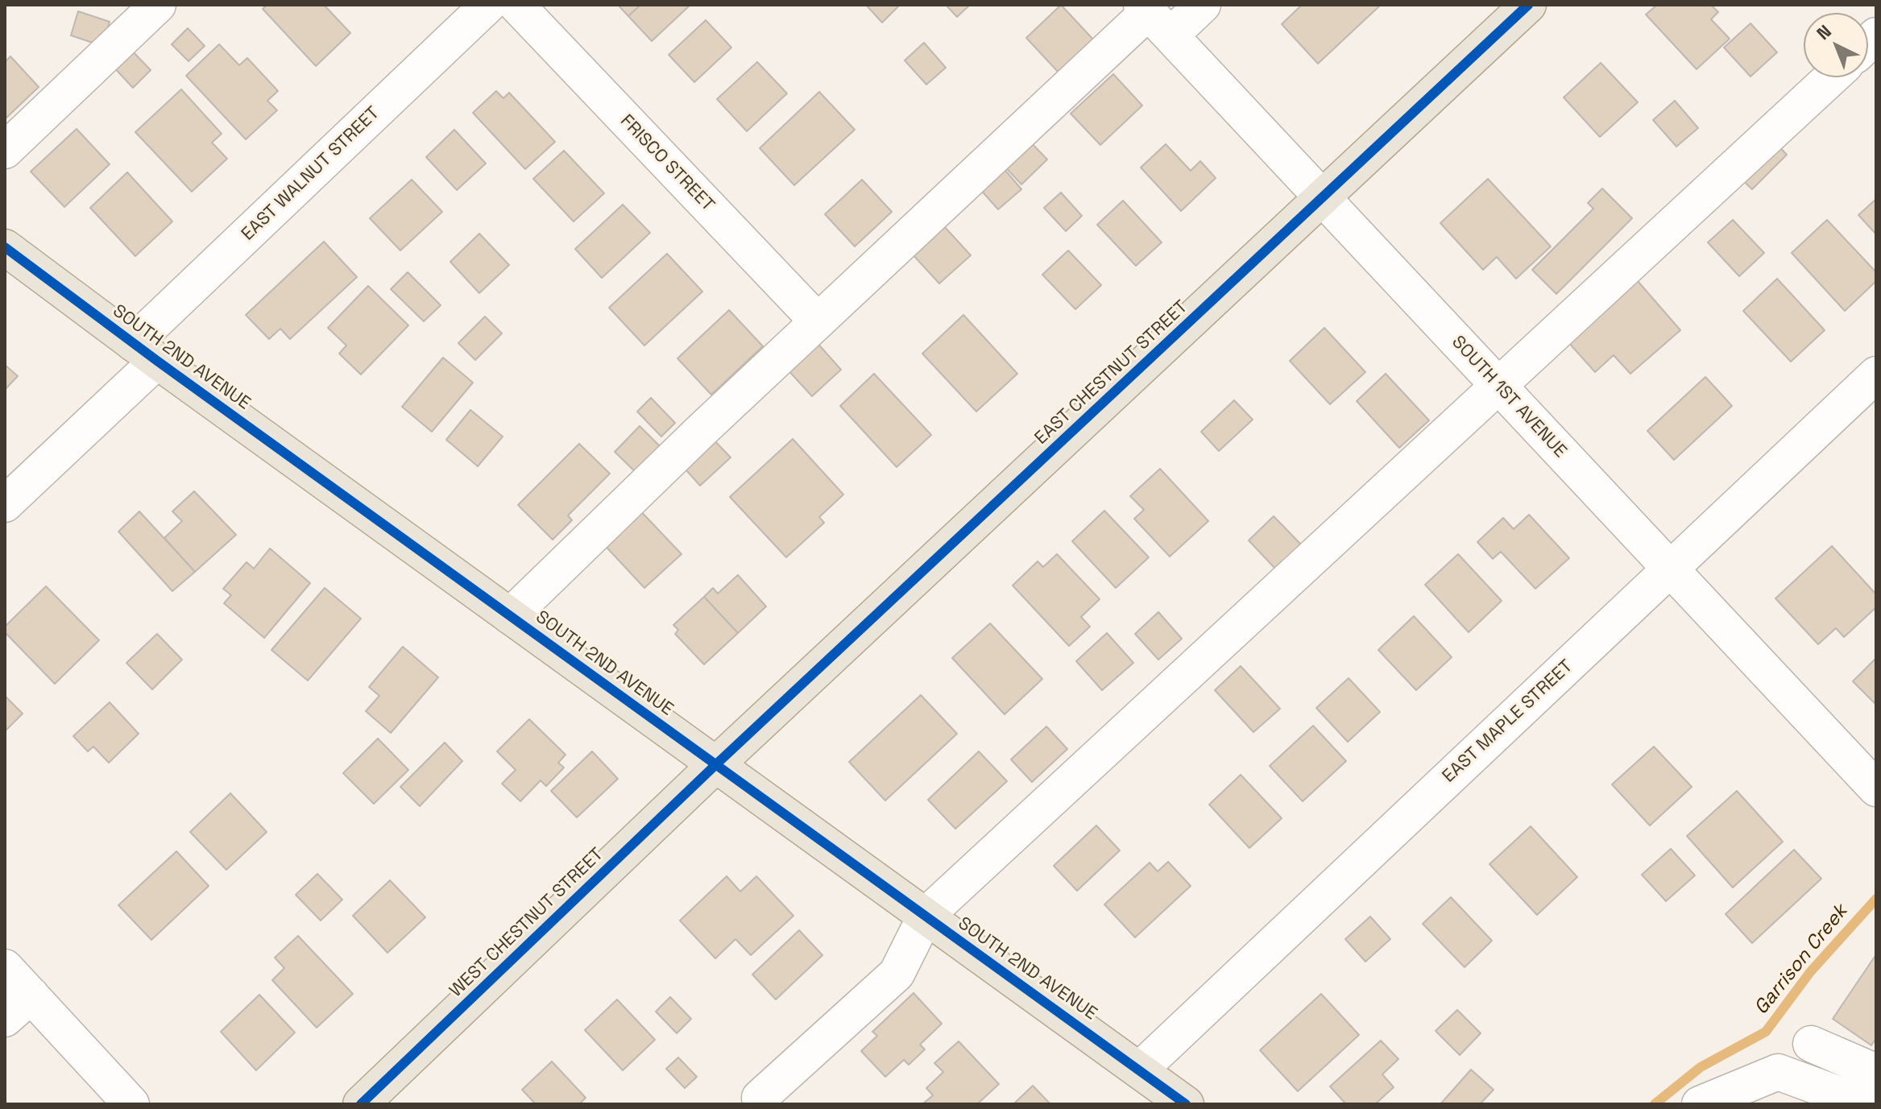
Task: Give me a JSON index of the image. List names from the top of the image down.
{
  "streets": {
    "main road": ["SOUTH 2ND AVENUE", "EAST CHESTNUT STREET", "WEST CHESTNUT STREET"],
    "street": [
      "FRISCO STREET",
      "EAST WALNUT STREET",
      "SOUTH 1ST AVENUE",
      "EAST MAPLE STREET"
    ]
  },
  "crossings": [
    ["EAST WALNUT STREET", "SOUTH 2ND AVENUE"],
    ["SOUTH 2ND AVENUE", "EAST CHESTNUT STREET"],
    ["SOUTH 2ND AVENUE", "EAST MAPLE STREET"],
    ["SOUTH 2ND AVENUE", "WEST CHESTNUT STREET"],
    ["EAST CHESTNUT STREET", "SOUTH 1ST AVENUE"],
    ["EAST CHESTNUT STREET", "WEST CHESTNUT STREET"],
    ["SOUTH 1ST AVENUE", "EAST MAPLE STREET"]
  ],
  "water": ["Garrison Creek"],
  "north": "top left"
}
